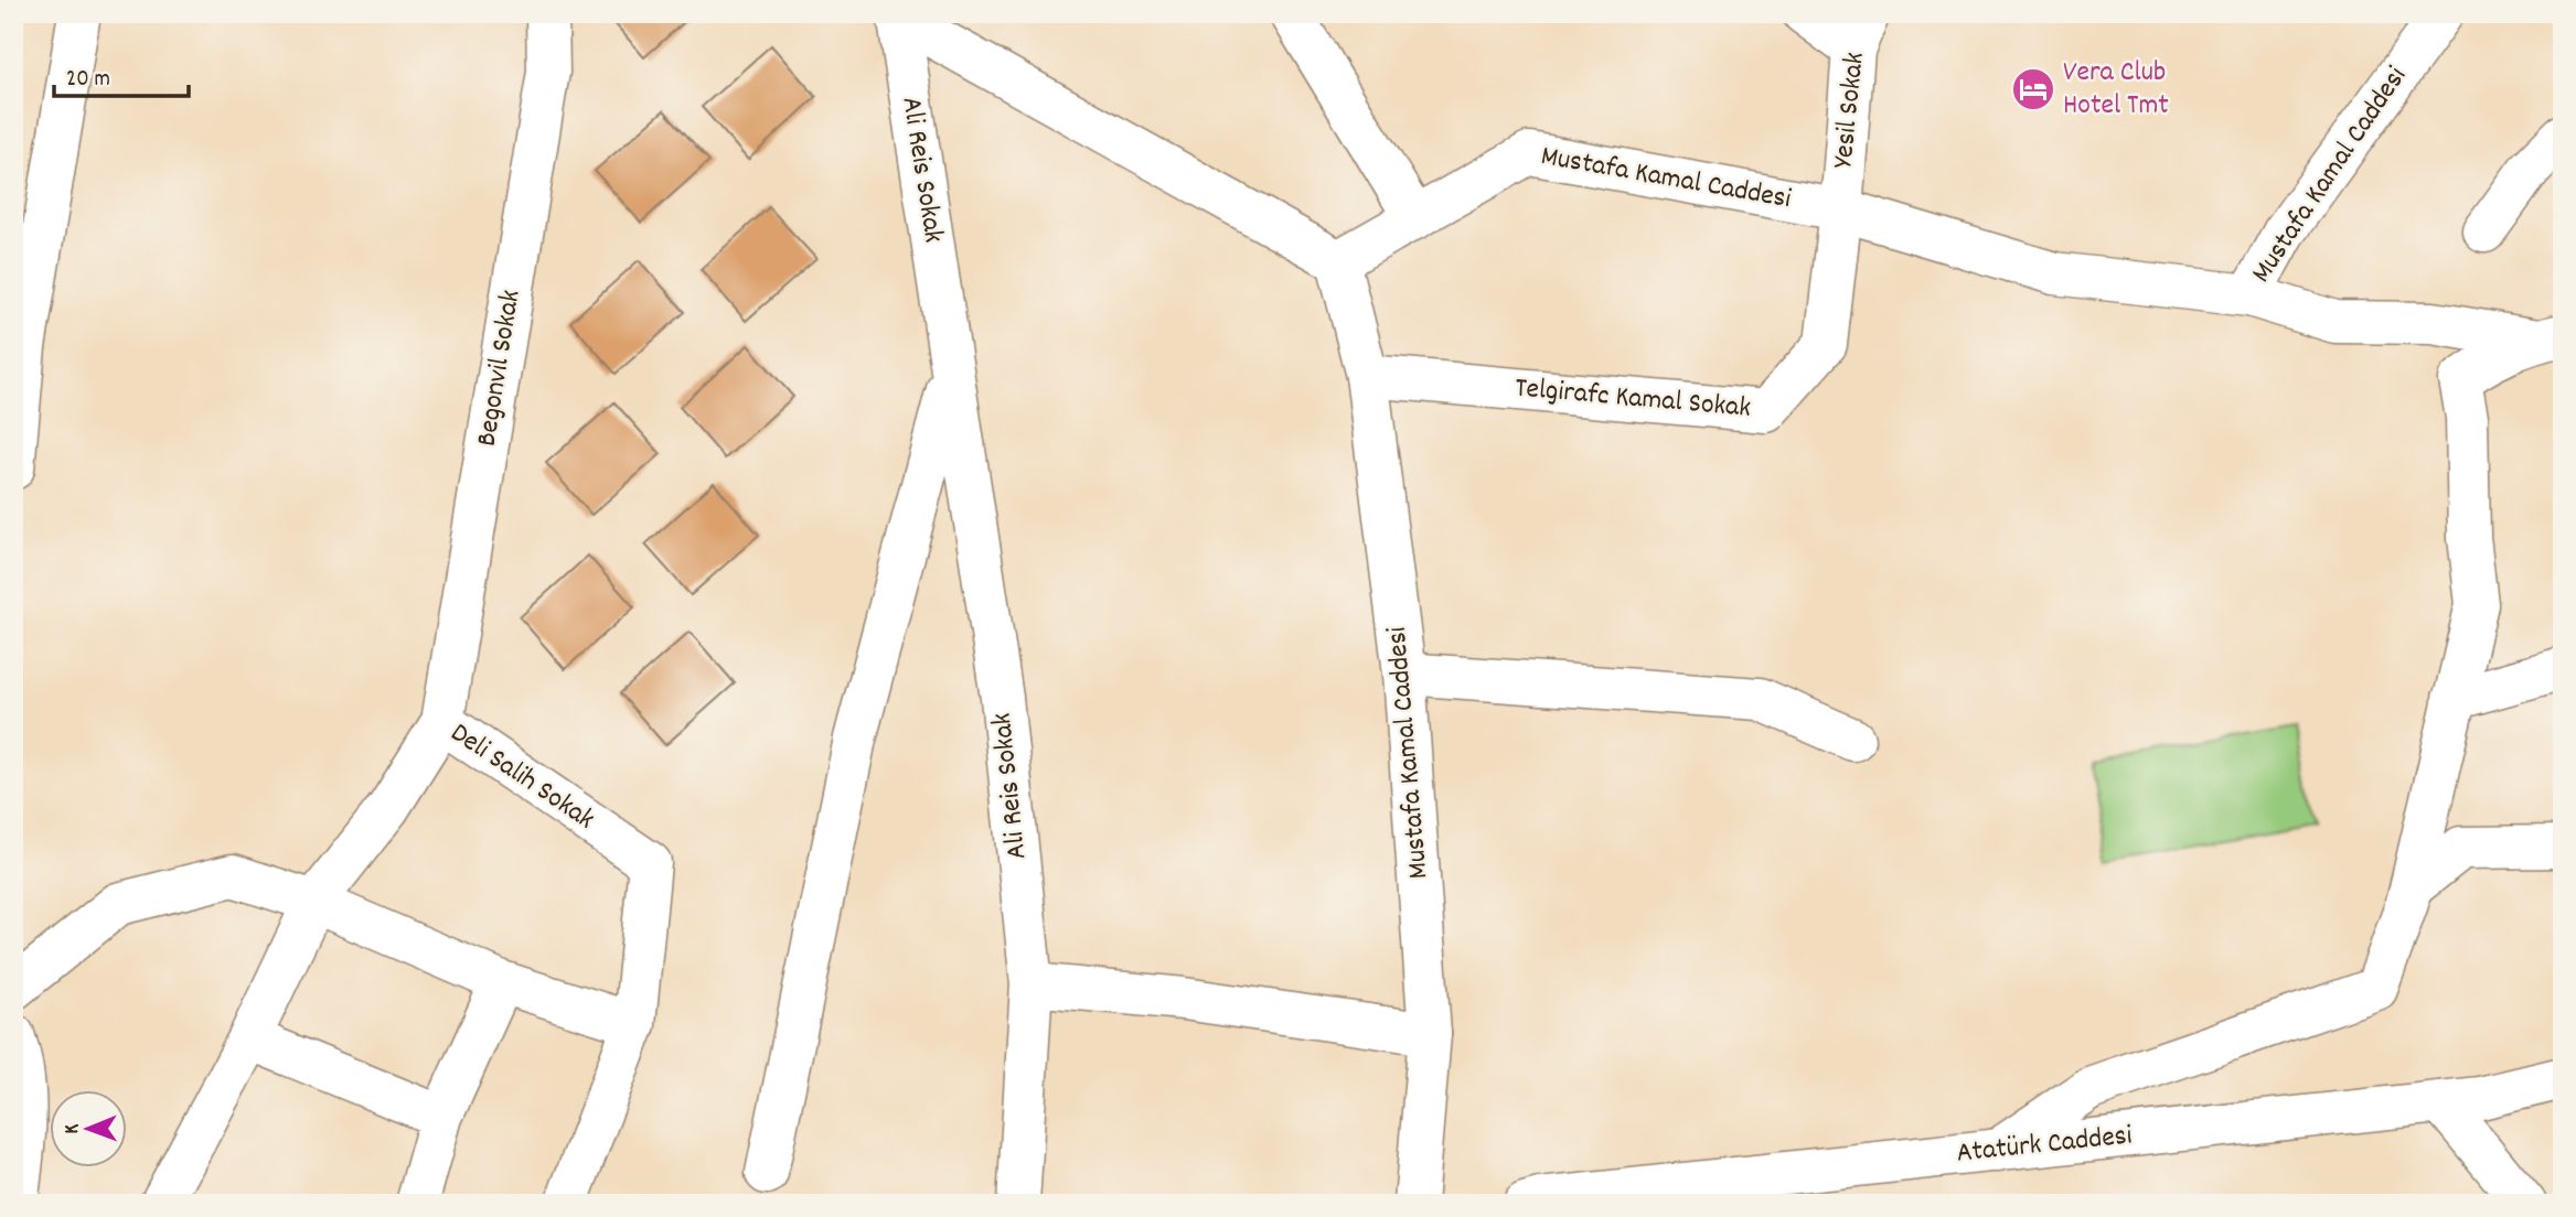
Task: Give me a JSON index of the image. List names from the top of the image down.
{
  "streets": {
    "street": [
      "Yesil Sokak",
      "Ali Reis Sokak",
      "Mustafa Kamal Caddesi",
      "Begonvil Sokak",
      "Telgirafc Kamal Sokak",
      "Deli Salih Sokak",
      "Atatürk Caddesi"
    ]
  },
  "crossings": [
    ["Yesil Sokak", "Mustafa Kamal Caddesi"],
    ["Yesil Sokak", "Telgirafc Kamal Sokak"],
    ["Mustafa Kamal Caddesi", "Telgirafc Kamal Sokak"],
    ["Begonvil Sokak", "Deli Salih Sokak"]
  ],
  "places": {
    "hotel": ["Vera Club Hotel Tmt"]
  },
  "scale_bar": "20 m",
  "north": "left"
}
